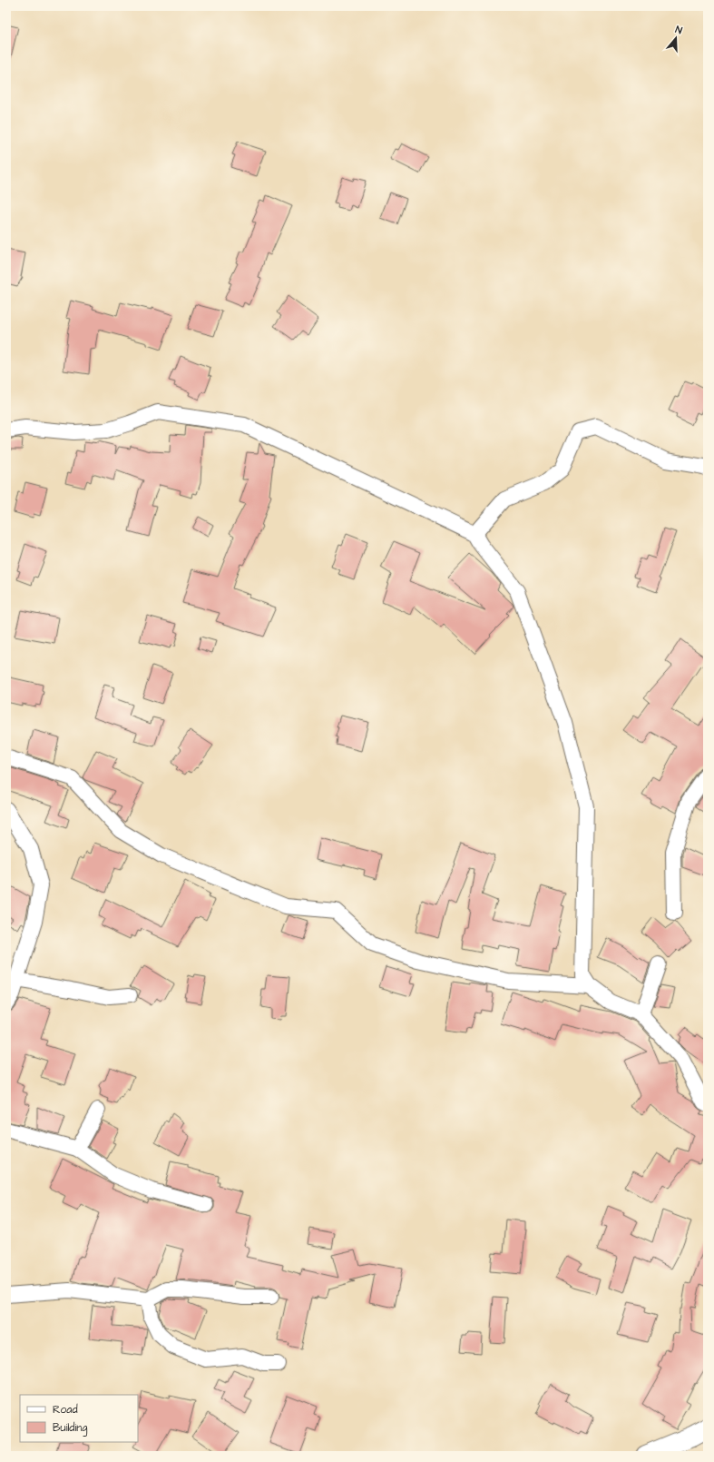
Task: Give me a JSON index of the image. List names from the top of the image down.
{
  "legend": ["Road", "Building"],
  "north": "top"
}
